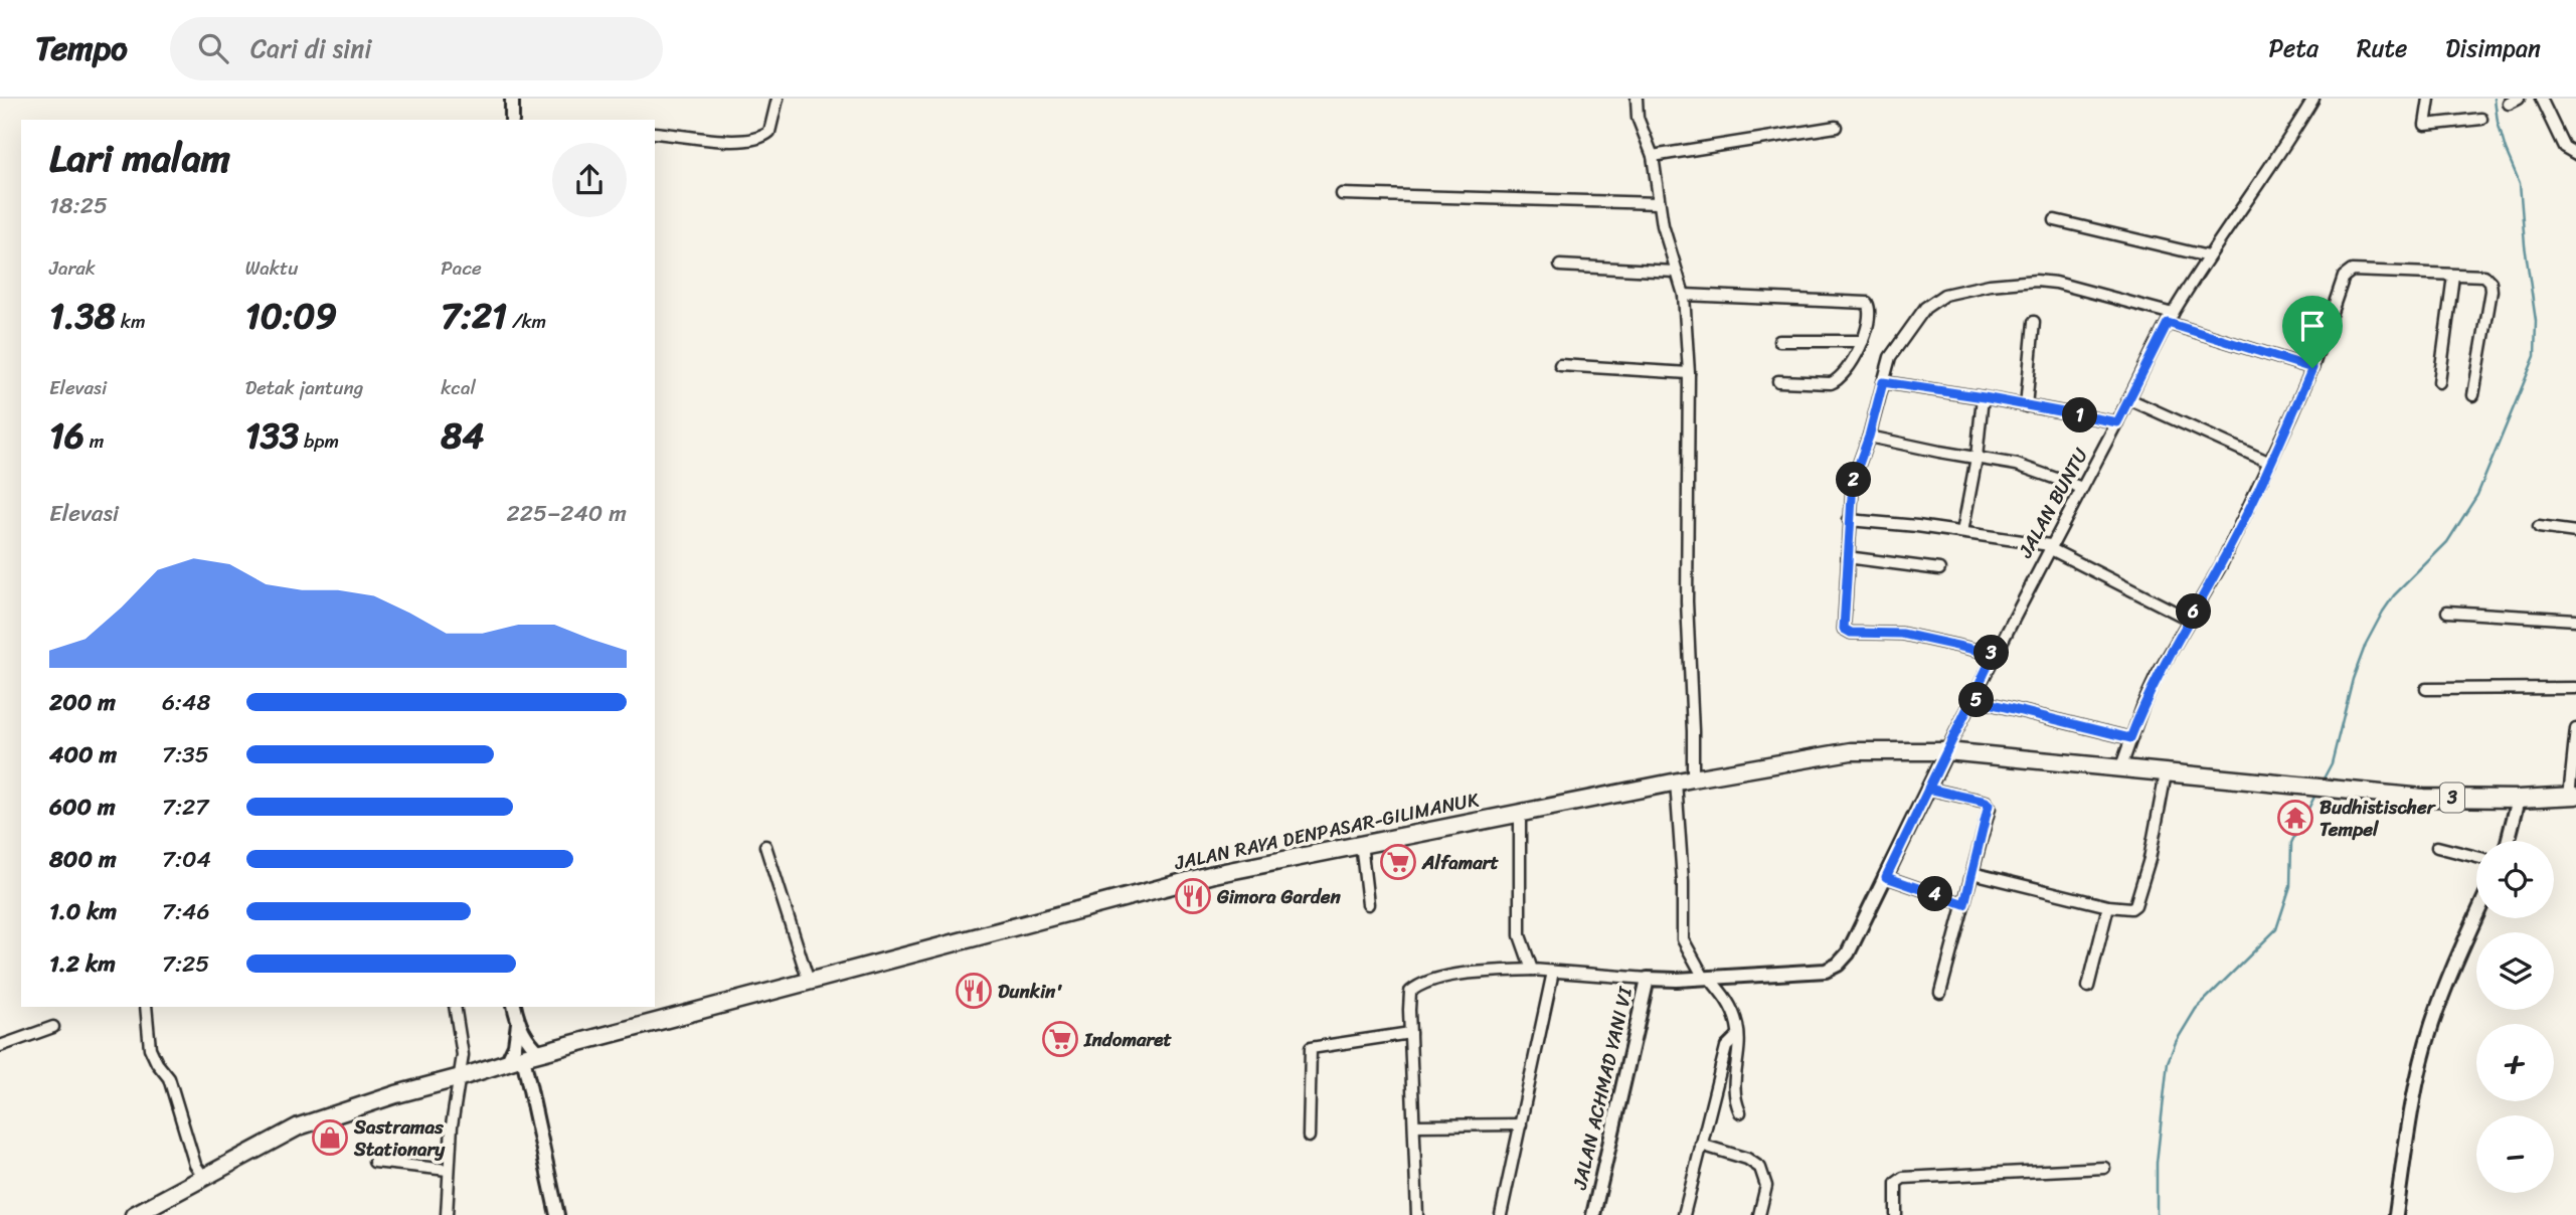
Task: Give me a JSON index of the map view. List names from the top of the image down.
{
  "streets": {
    "highway": ["3", "JALAN RAYA DENPASAR-GILIMANUK"],
    "street": ["JALAN BUNTU", "JALAN ACHMAD YANI VI"]
  },
  "crossings": [
    ["JALAN BUNTU", "JALAN RAYA DENPASAR-GILIMANUK"],
    ["JALAN BUNTU", "JALAN ACHMAD YANI VI"],
    ["JALAN RAYA DENPASAR-GILIMANUK", "JALAN ACHMAD YANI VI"]
  ],
  "places": {
    "temple": ["Budhistischer Tempel"],
    "supermarket": ["Alfamart", "Indomaret"],
    "restaurant": ["Gimora Garden", "Dunkin'"],
    "shop": ["Sastramas Stationary"]
  },
  "page": {
    "header": "Tempo",
    "search": "Cari di sini",
    "nav": ["Peta", "Rute", "Disimpan"],
    "heading": ["Lari malam", "18:25"],
    "stats": [
      ["Jarak", "1.38 km"],
      ["Waktu", "10:09"],
      ["Pace", "7:21 /km"],
      ["Elevasi", "16 m"],
      ["Detak jantung", "133 bpm"],
      ["kcal", "84"]
    ],
    "pins": [
      "1",
      "2",
      "6",
      "3",
      "5",
      "4"
    ],
    "chart": ["Elevasi", "225–240 m"],
    "list": [
      {
        "name": "200 m",
        "note": "6:48"
      },
      {
        "name": "400 m",
        "note": "7:35"
      },
      {
        "name": "600 m",
        "note": "7:27"
      },
      {
        "name": "800 m",
        "note": "7:04"
      },
      {
        "name": "1.0 km",
        "note": "7:46"
      },
      {
        "name": "1.2 km",
        "note": "7:25"
      }
    ],
    "map_buttons": ["+", "−"]
  }
}
